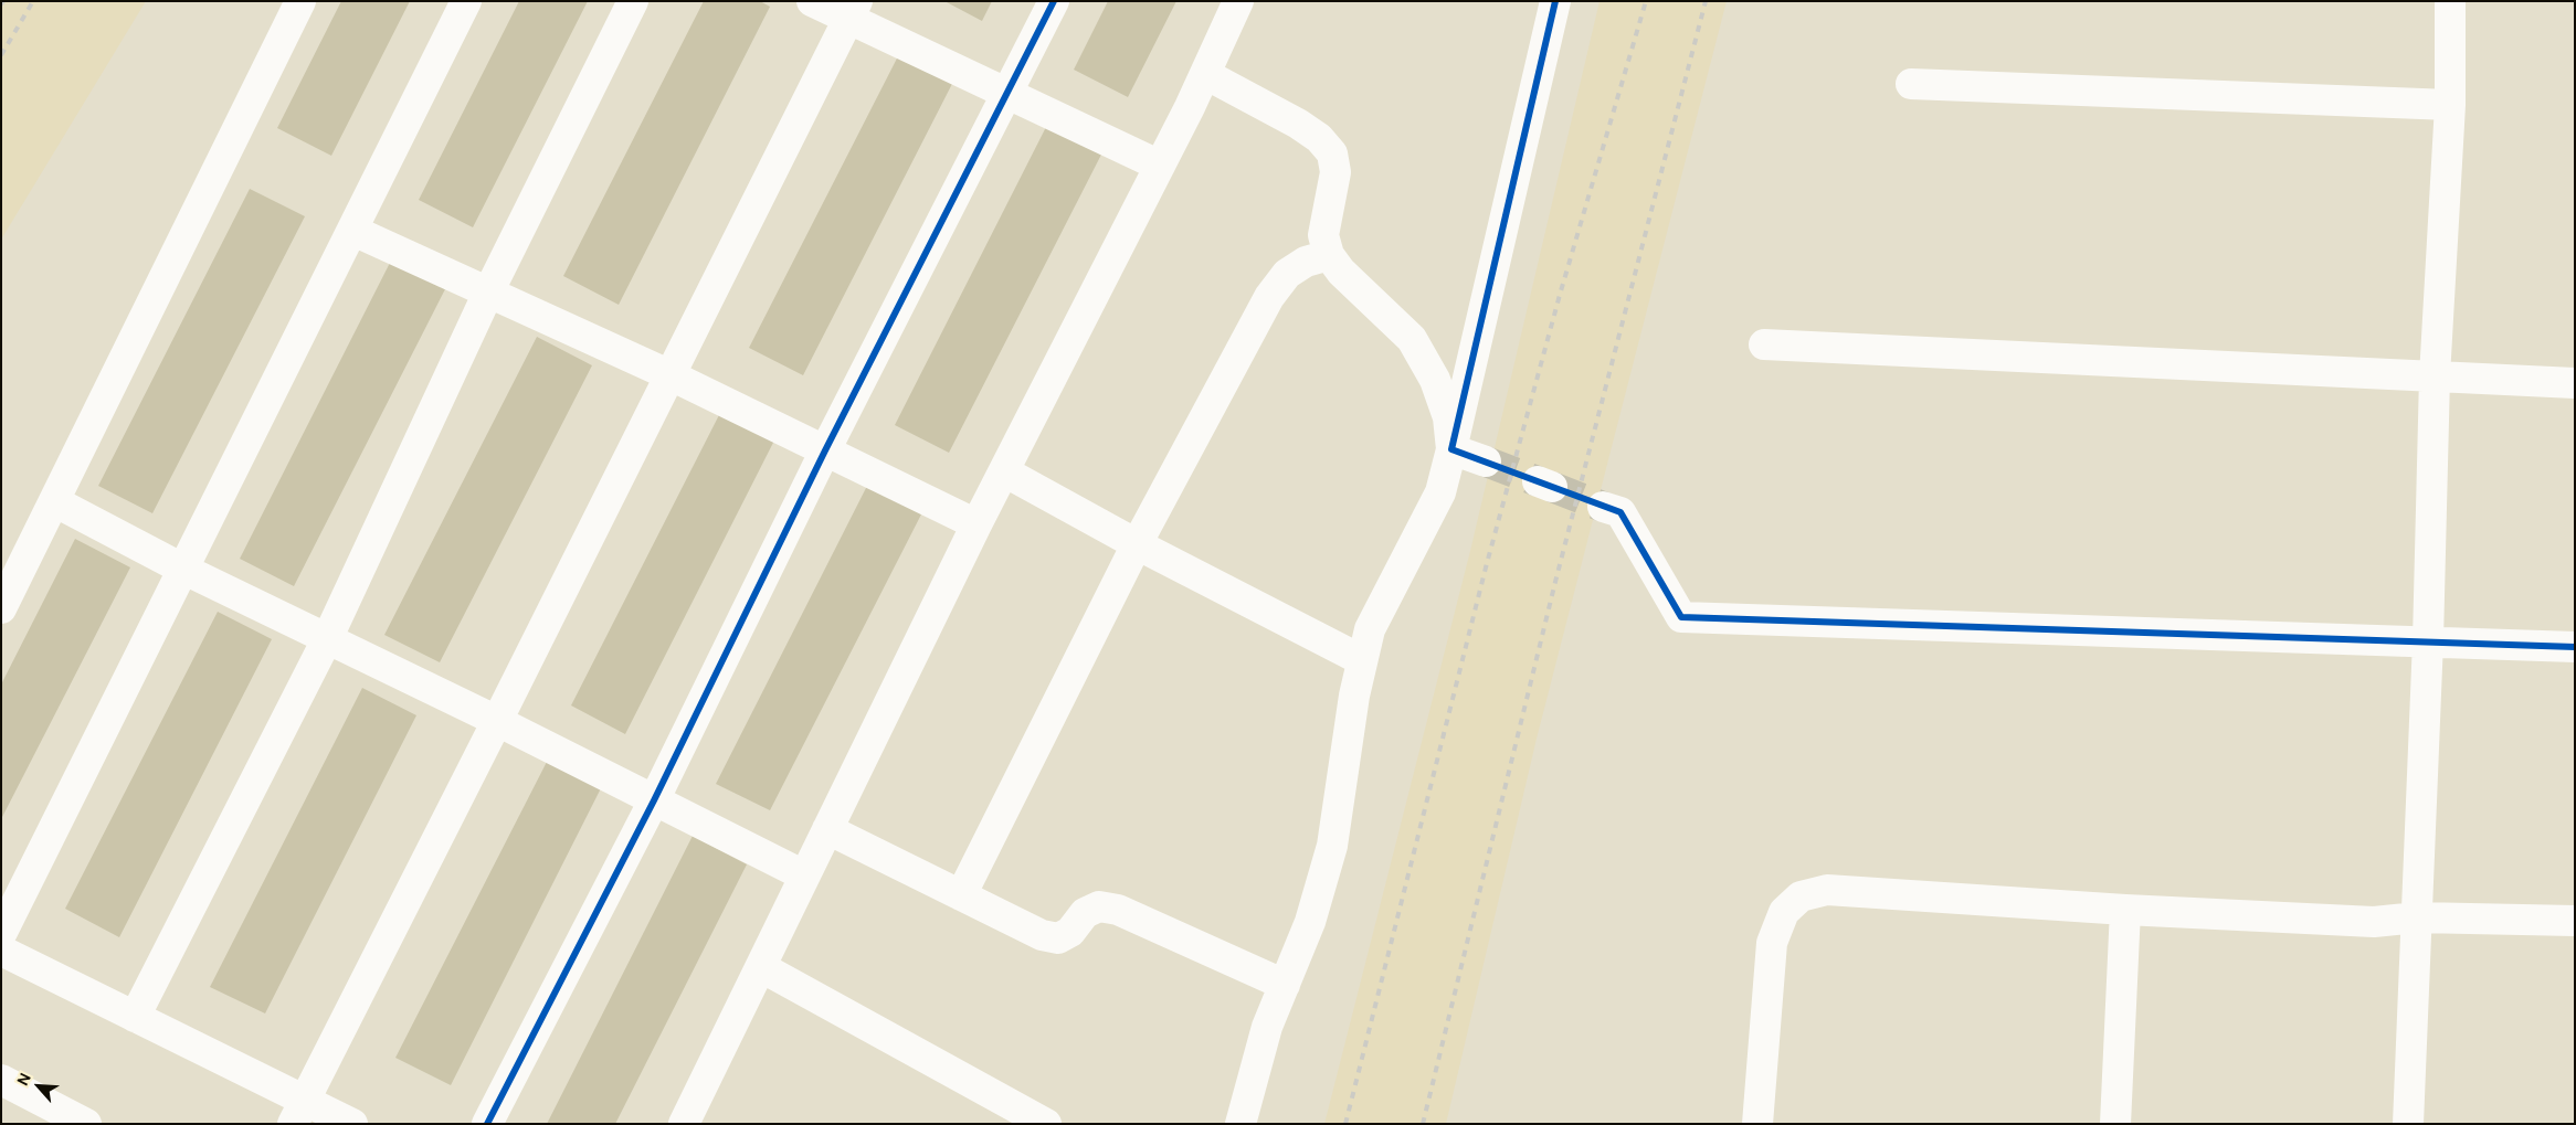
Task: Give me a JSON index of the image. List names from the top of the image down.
{
  "north": "top left"
}
